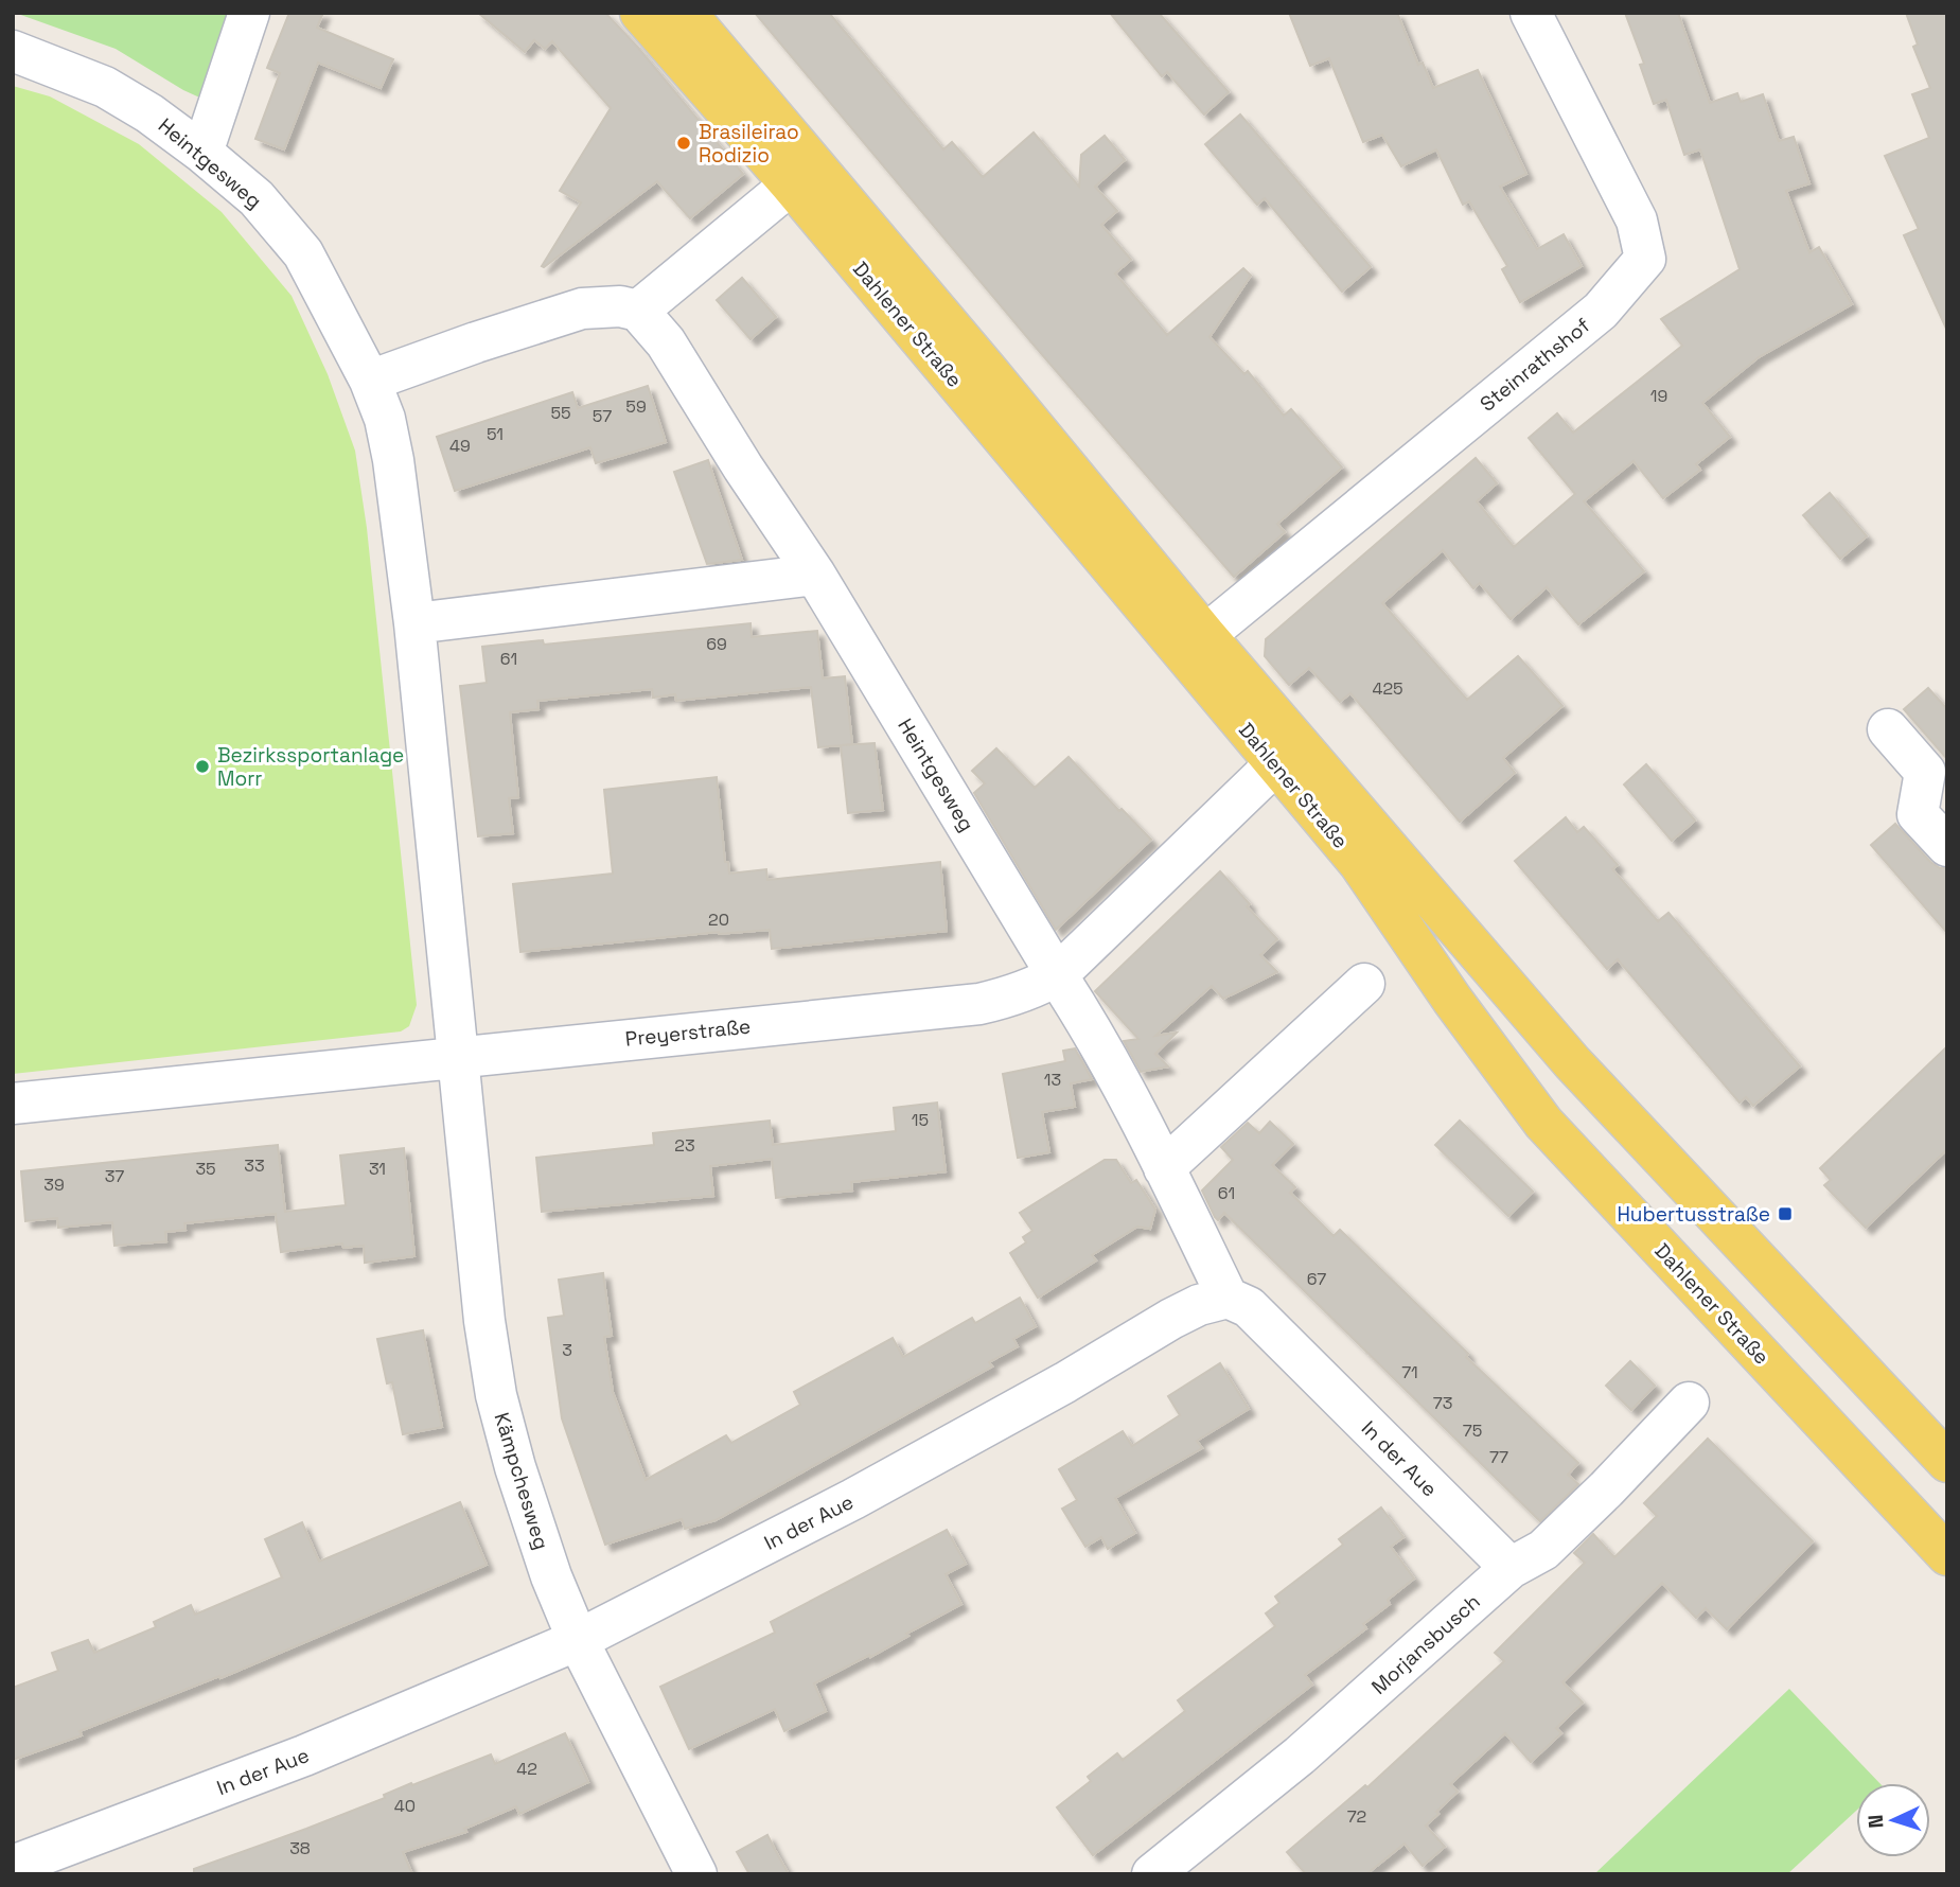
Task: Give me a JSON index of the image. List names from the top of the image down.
{
  "streets": {
    "main road": ["Dahlener Straße"],
    "street": [
      "Heintgesweg",
      "Steinrathshof",
      "Preyerstraße",
      "In der Aue",
      "Kämpchesweg",
      "Morjansbusch"
    ]
  },
  "crossings": [
    ["Heintgesweg", "Preyerstraße"],
    ["Heintgesweg", "In der Aue"],
    ["Heintgesweg", "Kämpchesweg"],
    ["Dahlener Straße", "Steinrathshof"],
    ["Dahlener Straße", "Preyerstraße"],
    ["Preyerstraße", "Kämpchesweg"],
    ["In der Aue", "Kämpchesweg"],
    ["In der Aue", "Morjansbusch"]
  ],
  "places": {
    "other": ["Brasileirao Rodizio", "Bezirkssportanlage Morr"],
    "transit": ["Hubertusstraße"]
  },
  "house_numbers": [
    "19",
    "59",
    "55",
    "57",
    "51",
    "49",
    "69",
    "61",
    "425",
    "20",
    "13",
    "15",
    "23",
    "33",
    "35",
    "31",
    "37",
    "39",
    "61",
    "67",
    "3",
    "71",
    "73",
    "75",
    "77",
    "42",
    "40",
    "72",
    "38"
  ],
  "north": "left"
}
